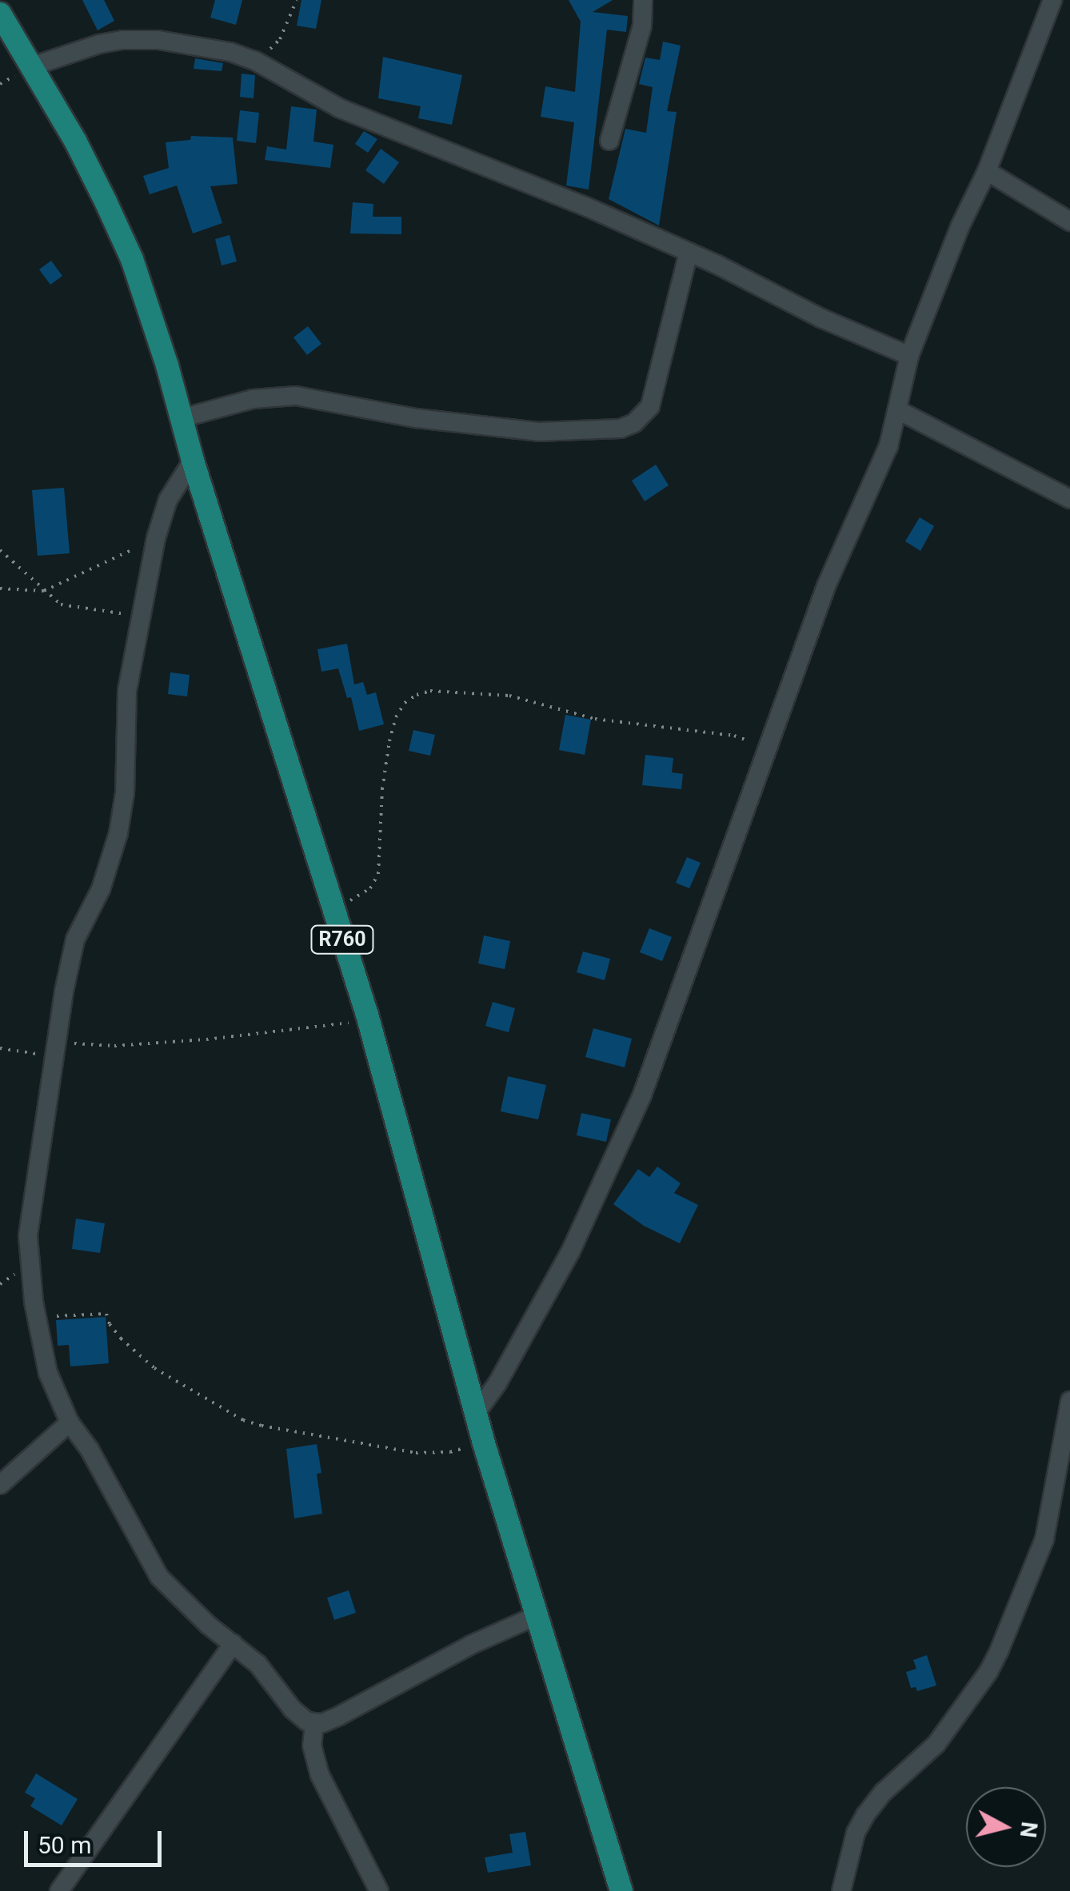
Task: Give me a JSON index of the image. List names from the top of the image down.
{
  "streets": {
    "main road": ["R760"]
  },
  "scale_bar": "50 m",
  "north": "right"
}
